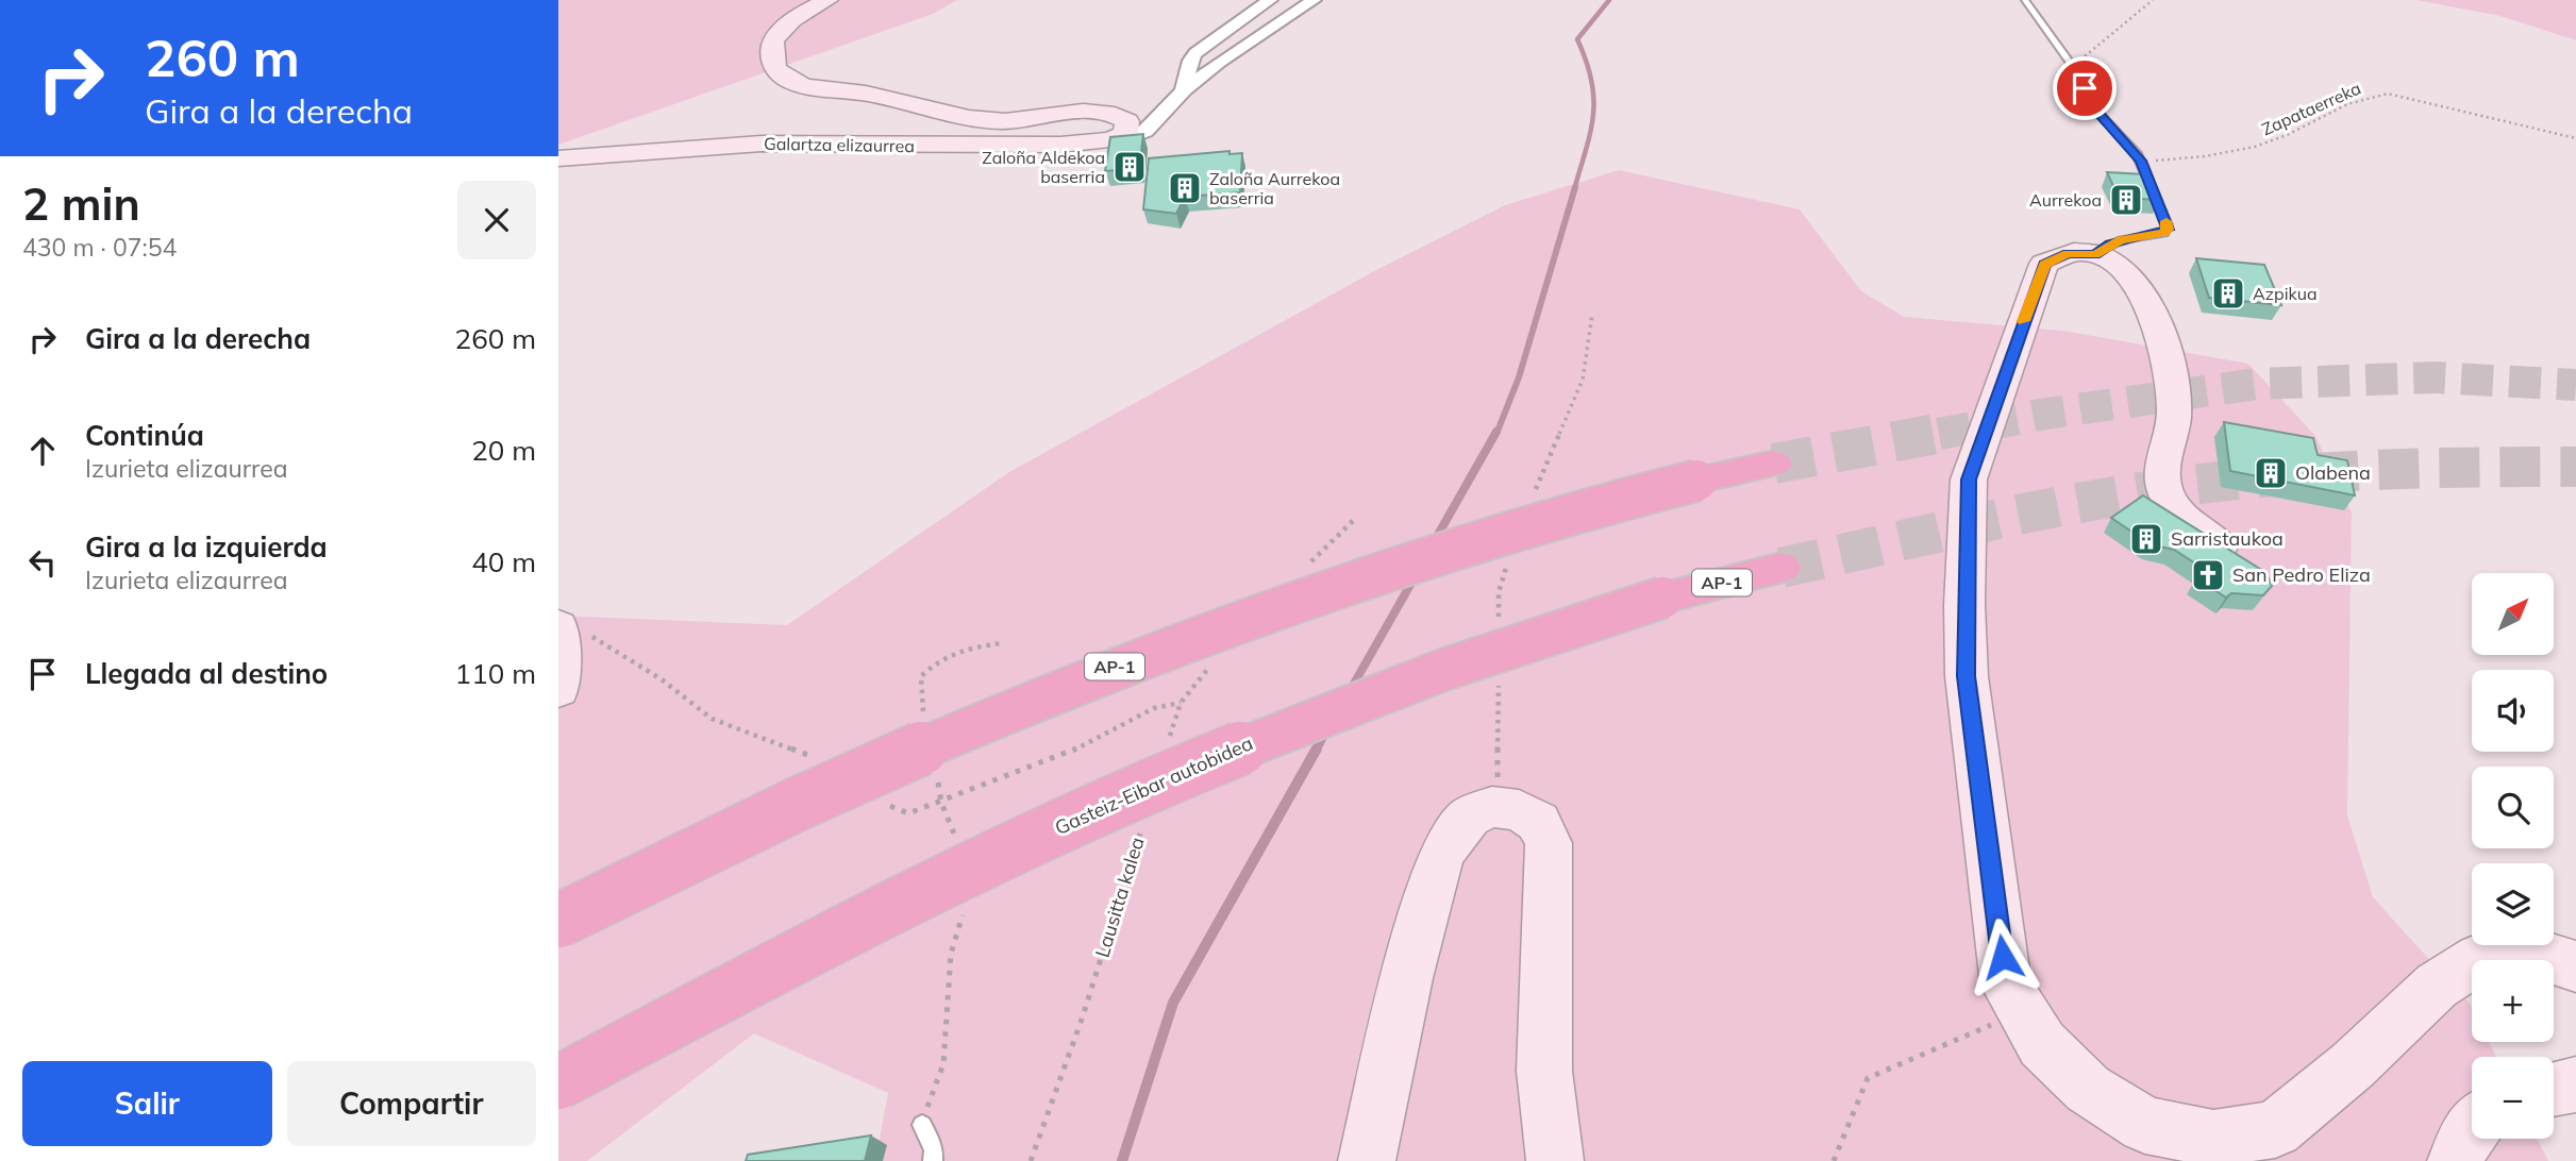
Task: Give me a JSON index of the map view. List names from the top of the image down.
{
  "streets": {
    "highway": ["AP-1", "Gasteiz-Eibar autobidea"],
    "street": ["Galartza elizaurrea"],
    "path": ["Zapataerreka", "Lausitta kalea"]
  },
  "places": {
    "building": [
      "Zaloña Aldekoa baserria",
      "Zaloña Aurrekoa baserria",
      "Aurrekoa",
      "Azpikua",
      "Olabena",
      "Sarristaukoa"
    ],
    "church": ["San Pedro Eliza"]
  },
  "north": "top right",
  "page": {
    "turn": ["260 m", "Gira a la derecha"],
    "heading": ["2 min", "430 m · 07:54"],
    "list": [
      {
        "name": "Gira a la derecha",
        "value": "260 m"
      },
      {
        "name": "Continúa",
        "note": "Izurieta elizaurrea",
        "value": "20 m"
      },
      {
        "name": "Gira a la izquierda",
        "note": "Izurieta elizaurrea",
        "value": "40 m"
      },
      {
        "name": "Llegada al destino",
        "value": "110 m"
      }
    ],
    "map_buttons": ["+", "−"],
    "buttons": ["Salir", "Compartir"]
  }
}
